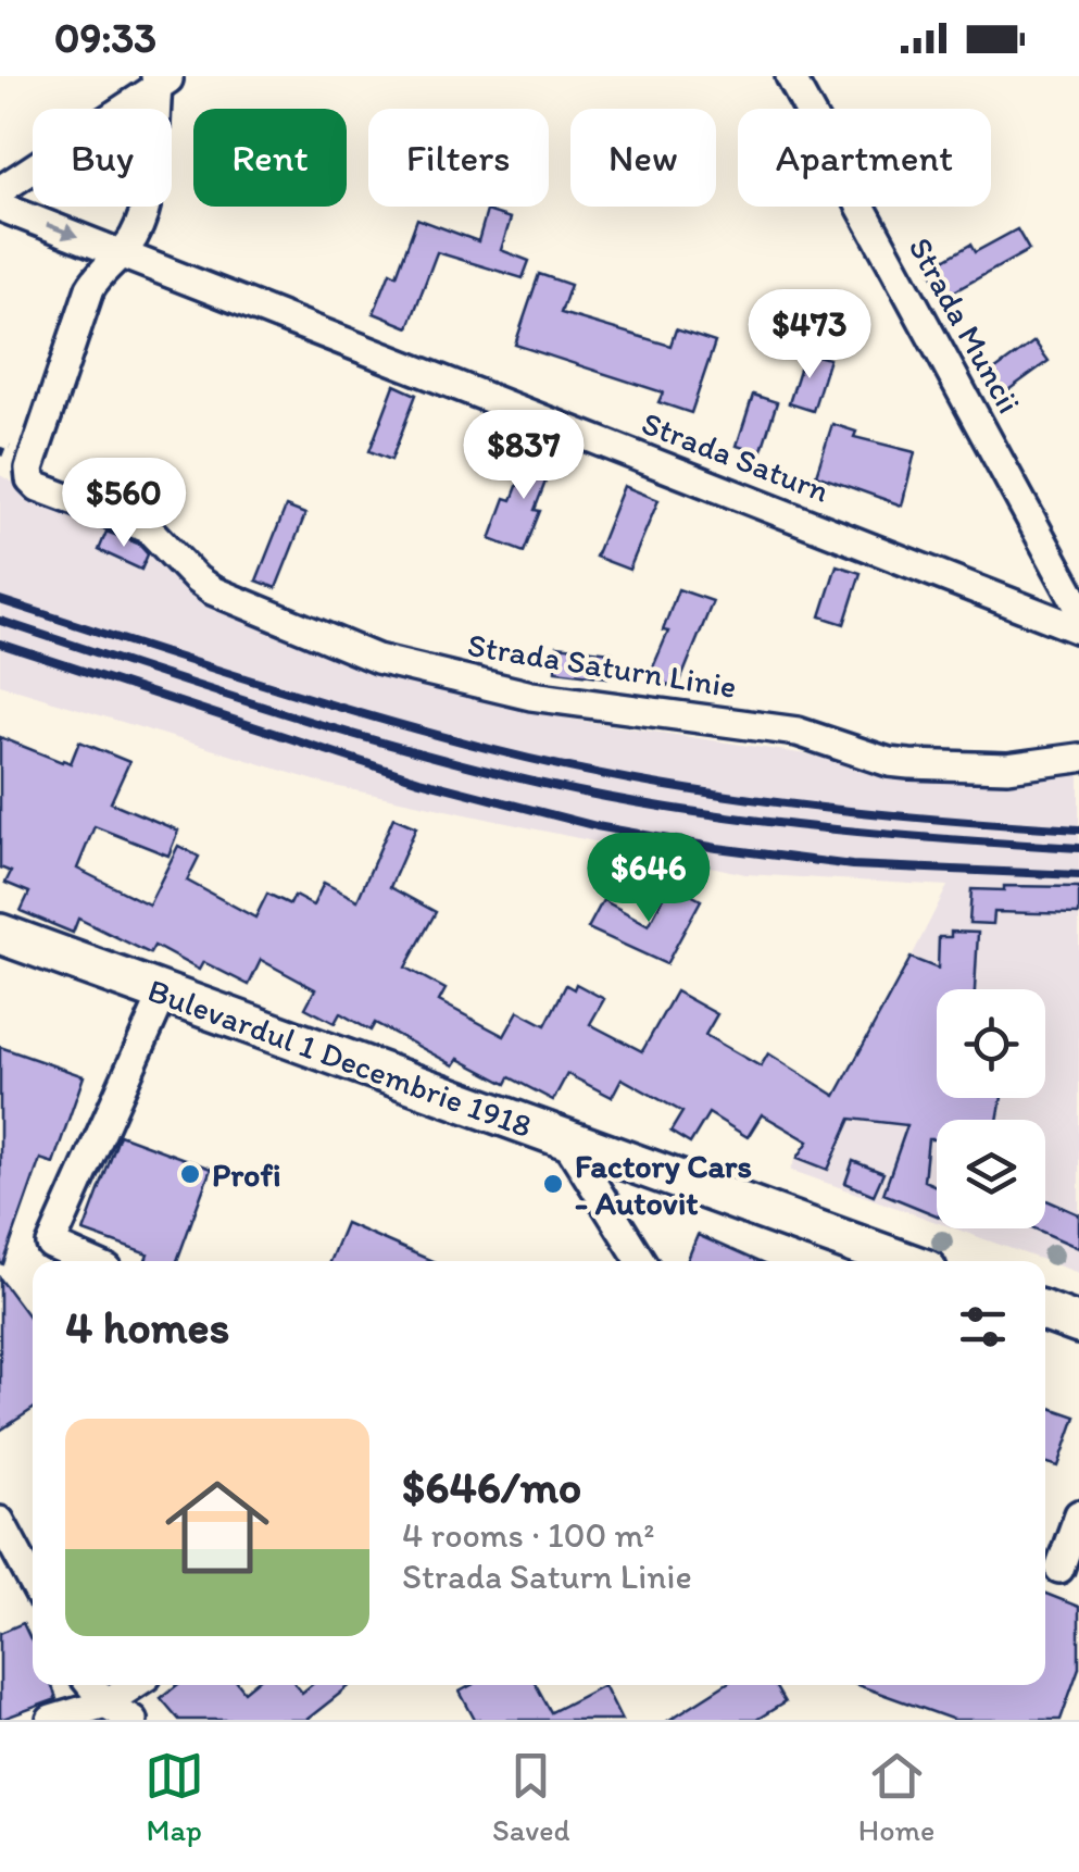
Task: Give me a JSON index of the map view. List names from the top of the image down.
{
  "streets": {
    "main road": ["Bulevardul 1 Decembrie 1918"],
    "street": ["Strada Muncii", "Strada Saturn", "Strada Saturn Linie"]
  },
  "crossings": [
    ["Strada Saturn", "Strada Saturn Linie"]
  ],
  "places": ["Profi", "Factory Cars - Autovit"],
  "page": {
    "status": "09:33",
    "chip": [
      "Buy",
      "Rent",
      "Filters",
      "New",
      "Apartment"
    ],
    "price": [
      "$473",
      "$837",
      "$560",
      "$646"
    ],
    "heading": "4 homes",
    "list": [
      {
        "name": "$646/mo",
        "note": "4 rooms · 100 m² · Strada Saturn Linie"
      }
    ],
    "tabs": ["Map", "Saved", "Home"]
  }
}
